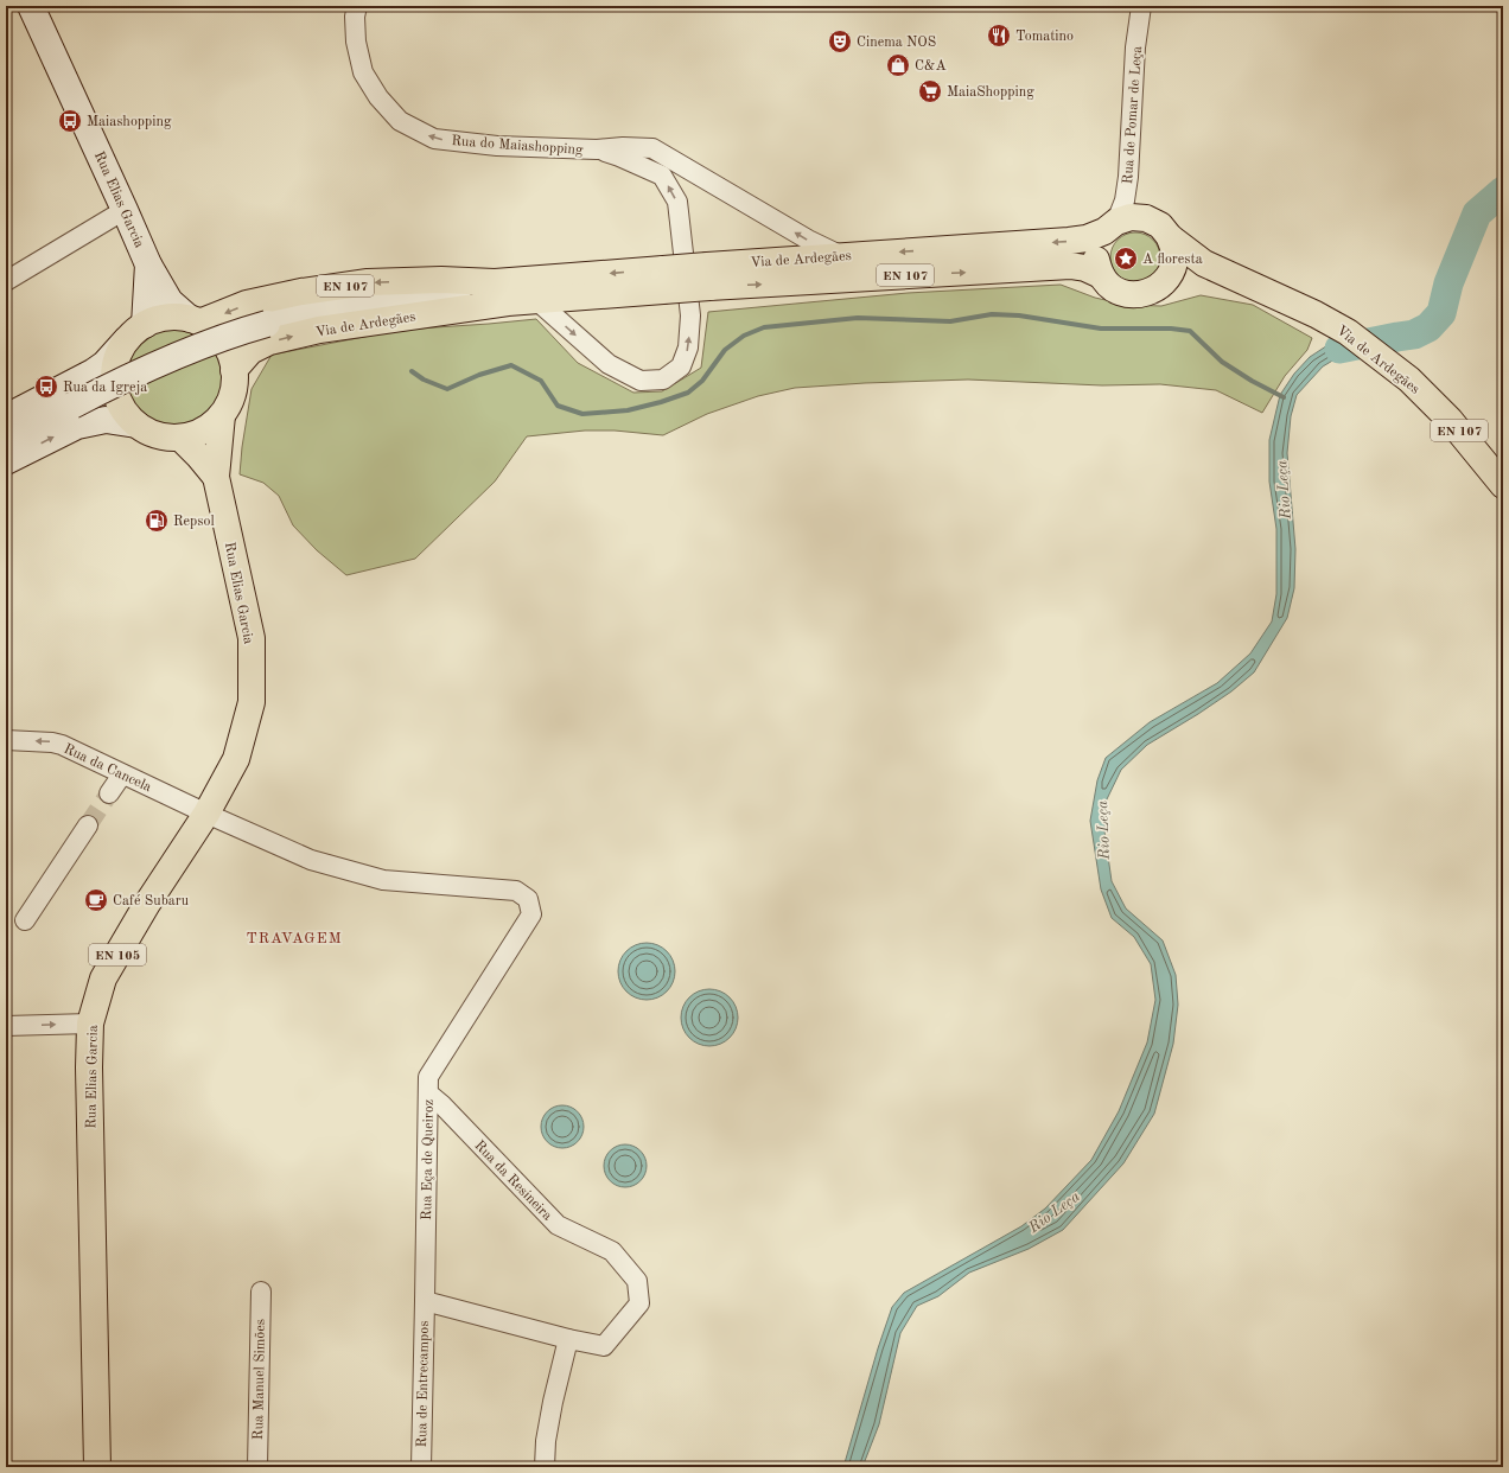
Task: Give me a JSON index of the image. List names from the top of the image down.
{
  "streets": {
    "main road": [
      "Rua Elias Garcia",
      "Via de Ardegães",
      "EN 107",
      "EN 105"
    ],
    "street": [
      "Rua de Pomar de Leça",
      "Rua do Maiashopping",
      "Rua da Cancela",
      "Rua Eça de Queiroz",
      "Rua da Resineira",
      "Rua Manuel Simões",
      "Rua de Entrecampos"
    ]
  },
  "crossings": [
    ["Rua de Pomar de Leça", "Via de Ardegães"],
    ["Rua do Maiashopping", "Via de Ardegães"],
    ["Rua Elias Garcia", "Via de Ardegães"],
    ["Rua Elias Garcia", "Rua da Cancela"],
    ["Rua Elias Garcia", "EN 105"],
    ["Via de Ardegães", "EN 105"],
    ["Rua da Cancela", "Rua Eça de Queiroz"],
    ["Rua Eça de Queiroz", "Rua da Resineira"],
    ["Rua Eça de Queiroz", "Rua de Entrecampos"]
  ],
  "districts": ["TRAVAGEM"],
  "water": ["Rio Leça"],
  "places": {
    "restaurant": ["Tomatino"],
    "theatre": ["Cinema NOS"],
    "shop": ["C&A"],
    "supermarket": ["MaiaShopping"],
    "bus stop": ["Maiashopping", "Rua da Igreja"],
    "place": ["A floresta"],
    "fuel station": ["Repsol"],
    "cafe": ["Café Subaru"]
  }
}
